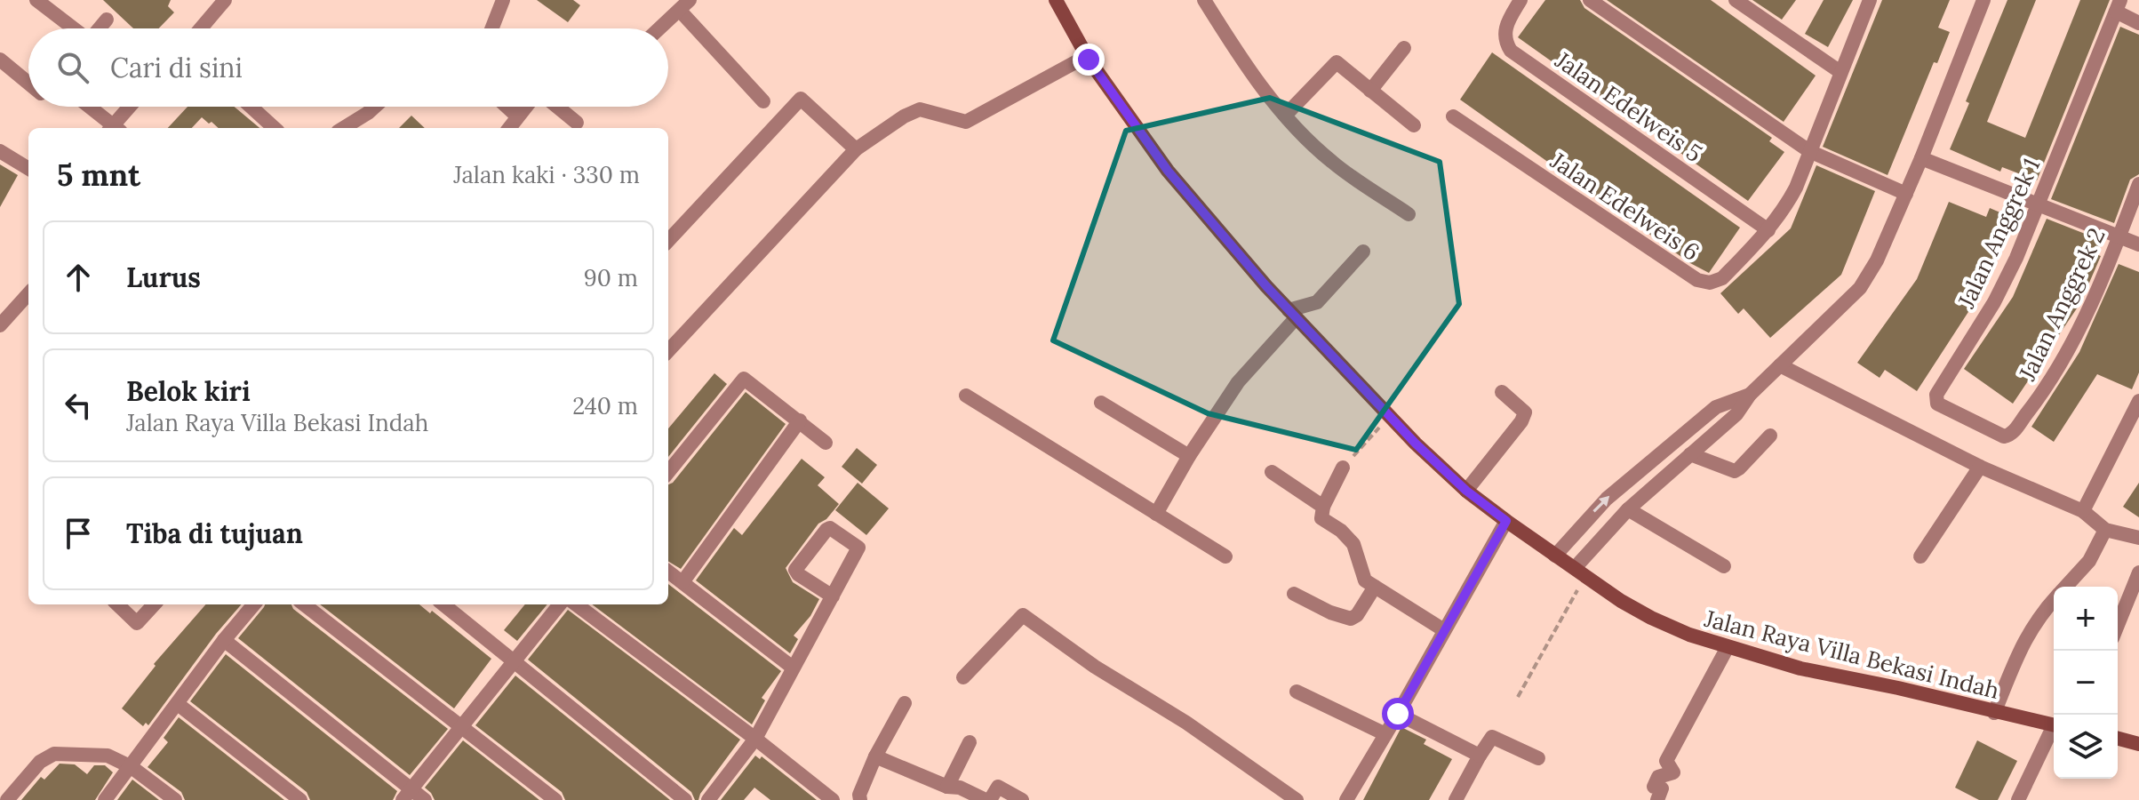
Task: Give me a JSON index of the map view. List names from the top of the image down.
{
  "streets": {
    "main road": ["Jalan Raya Villa Bekasi Indah"],
    "street": [
      "Jalan Edelweis 5",
      "Jalan Edelweis 6",
      "Jalan Anggrek 1",
      "Jalan Anggrek 2"
    ]
  },
  "crossings": [
    ["Jalan Edelweis 5", "Jalan Edelweis 6"],
    ["Jalan Anggrek 1", "Jalan Anggrek 2"]
  ],
  "page": {
    "search": "Cari di sini",
    "heading": ["5 mnt", "Jalan kaki · 330 m"],
    "list": [
      ["Lurus", "90 m"],
      ["Belok kiri", "Jalan Raya Villa Bekasi Indah", "240 m"],
      "Tiba di tujuan"
    ],
    "map_buttons": ["+", "−"]
  }
}
